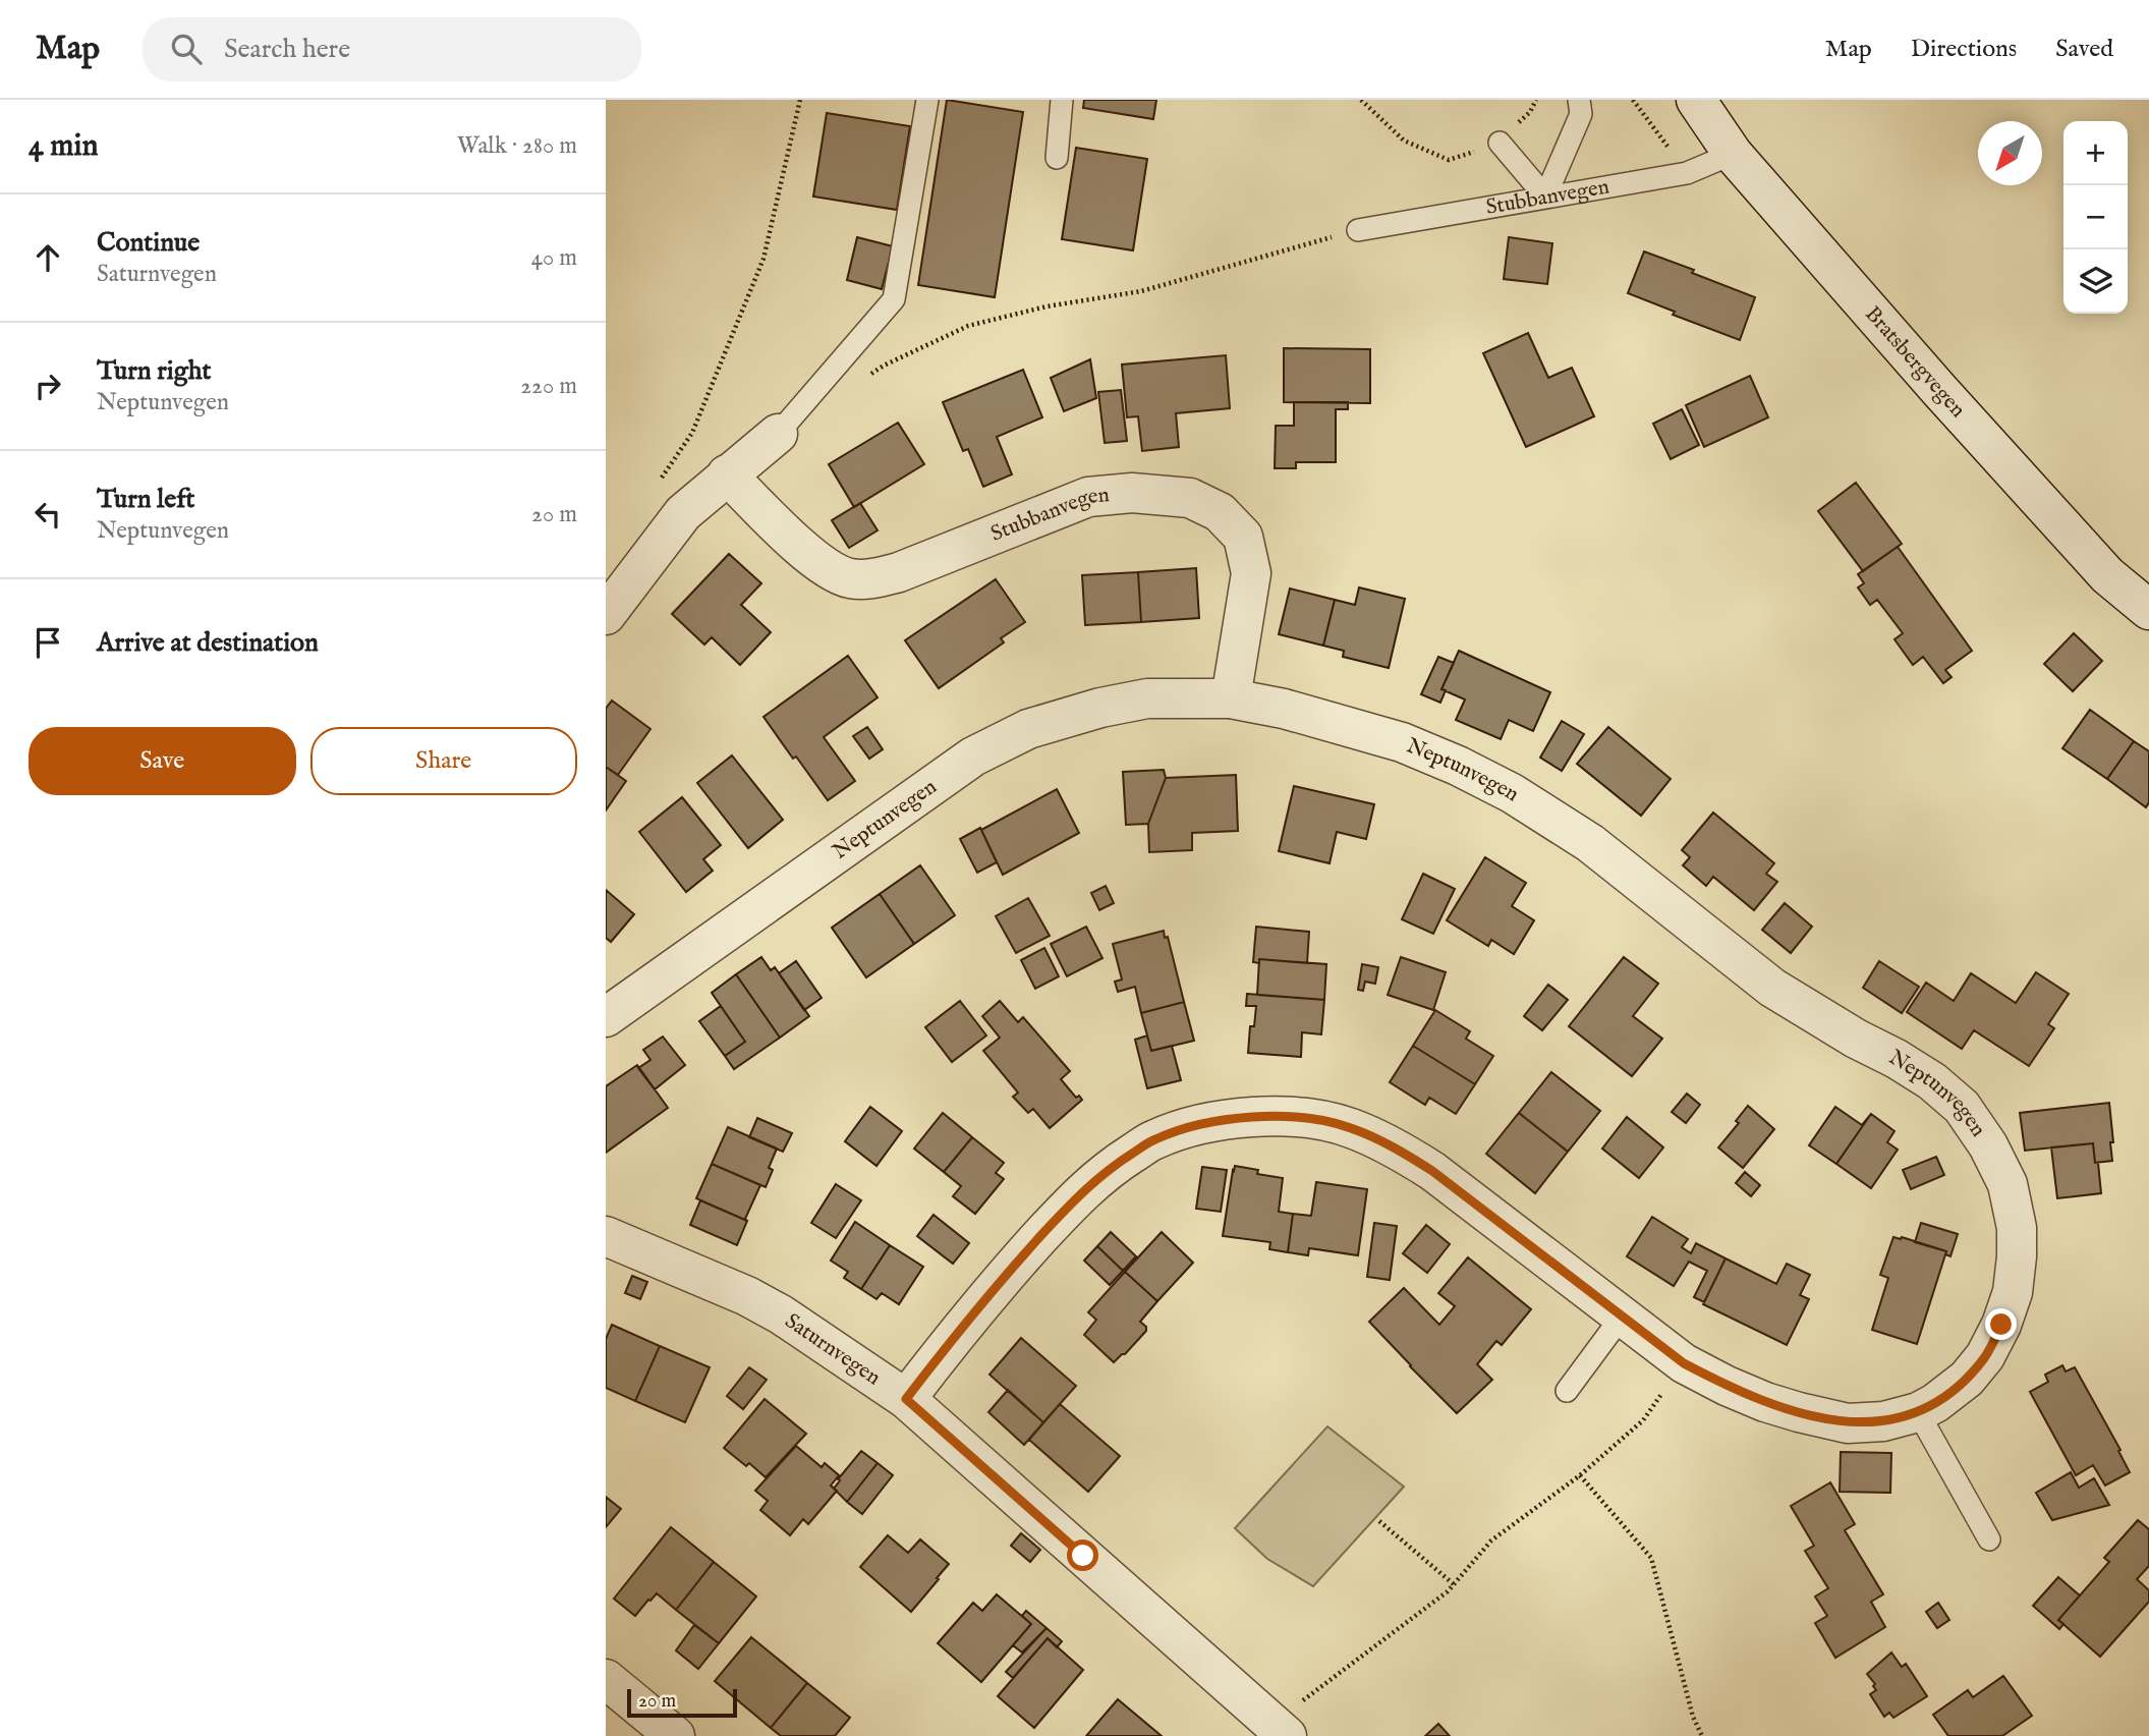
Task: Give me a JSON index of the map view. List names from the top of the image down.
{
  "streets": {
    "street": [
      "Stubbanvegen",
      "Bratsbergvegen",
      "Neptunvegen",
      "Saturnvegen"
    ]
  },
  "crossings": [
    ["Stubbanvegen", "Bratsbergvegen"],
    ["Stubbanvegen", "Neptunvegen"],
    ["Neptunvegen", "Saturnvegen"]
  ],
  "scale_bar": "20 m",
  "north": "bottom left",
  "page": {
    "header": "Map",
    "search": "Search here",
    "nav": ["Map", "Directions", "Saved"],
    "heading": ["4 min", "Walk · 280 m"],
    "map_buttons": ["+", "−"],
    "list": [
      ["Continue", "Saturnvegen", "40 m"],
      ["Turn right", "Neptunvegen", "220 m"],
      ["Turn left", "Neptunvegen", "20 m"],
      "Arrive at destination"
    ],
    "buttons": ["Save", "Share"],
    "scale": "20 m"
  }
}
